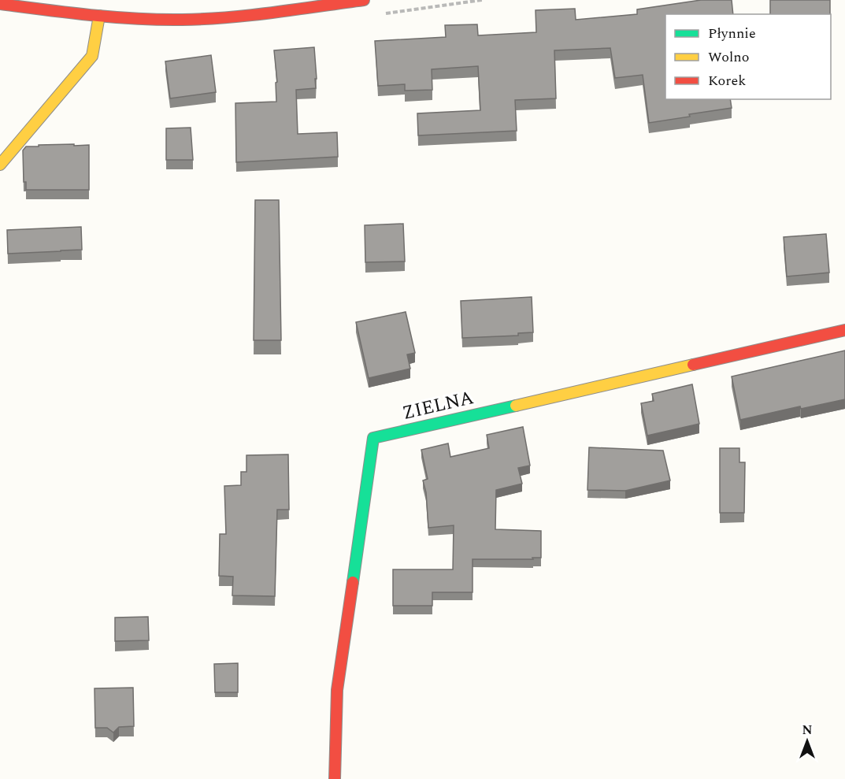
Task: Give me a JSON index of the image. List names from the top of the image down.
{
  "streets": {
    "street": ["ZIELNA"]
  },
  "legend": ["Płynnie", "Wolno", "Korek"],
  "north": "top"
}
